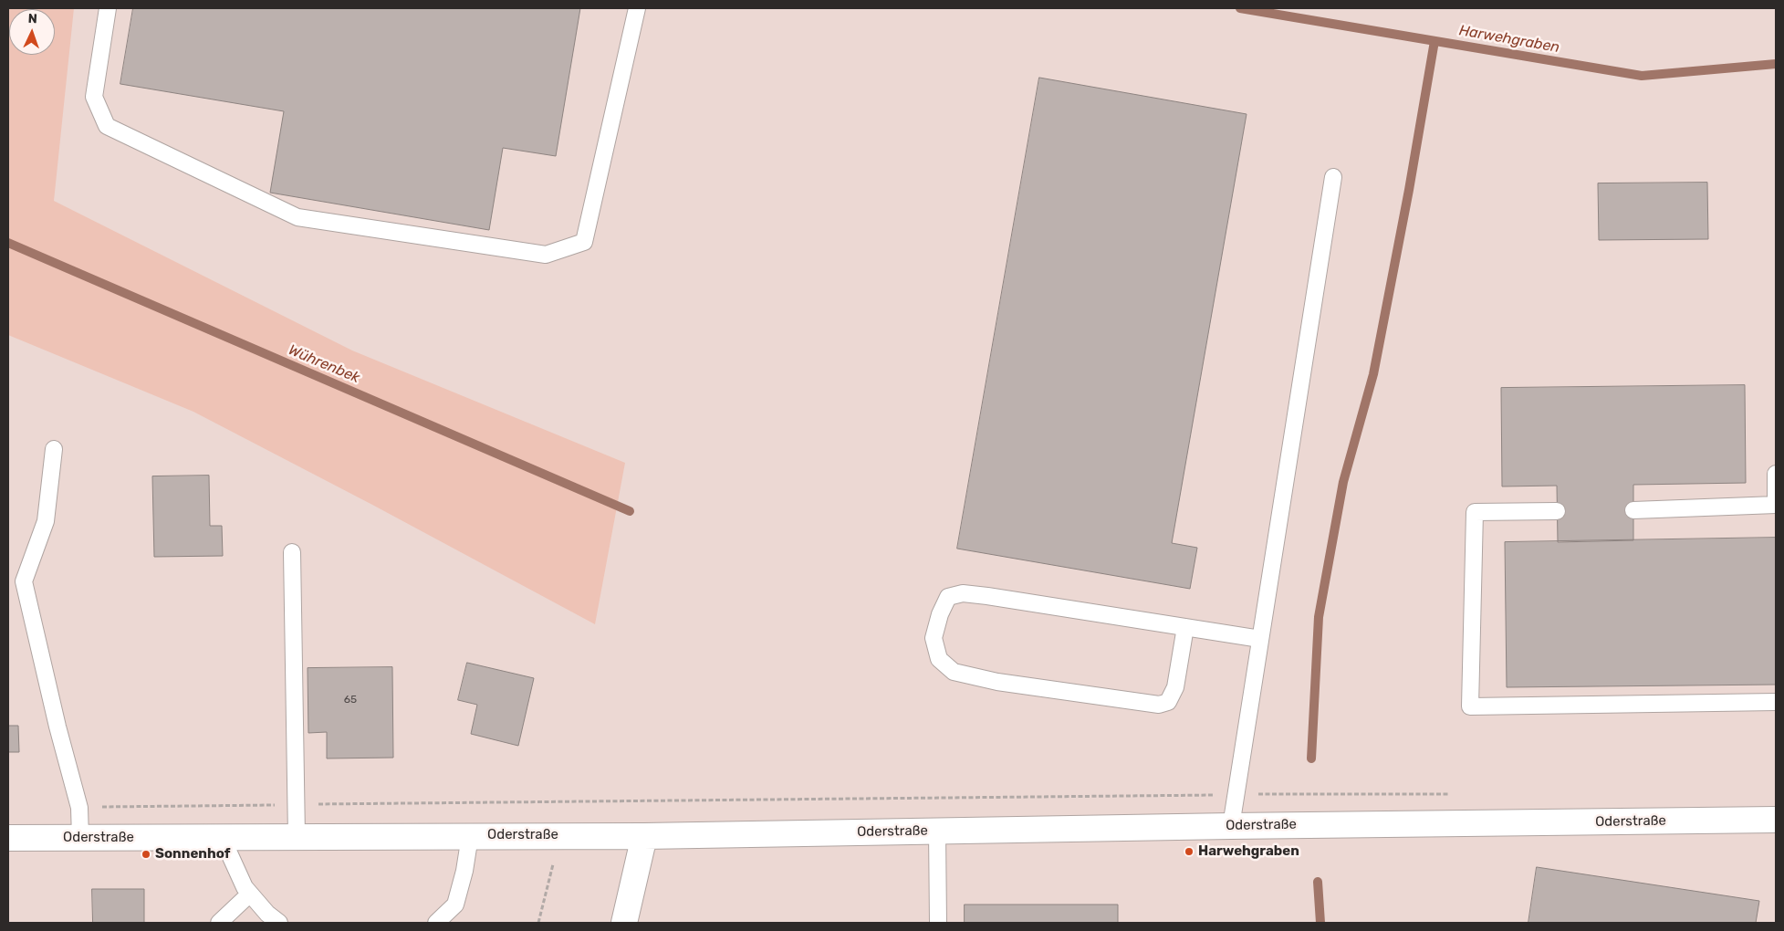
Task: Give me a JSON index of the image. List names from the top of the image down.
{
  "streets": {
    "street": ["Oderstraße"]
  },
  "water": ["Harwehgraben", "Wührenbek"],
  "places": ["Harwehgraben", "Sonnenhof"],
  "house_numbers": ["65"],
  "north": "top"
}
